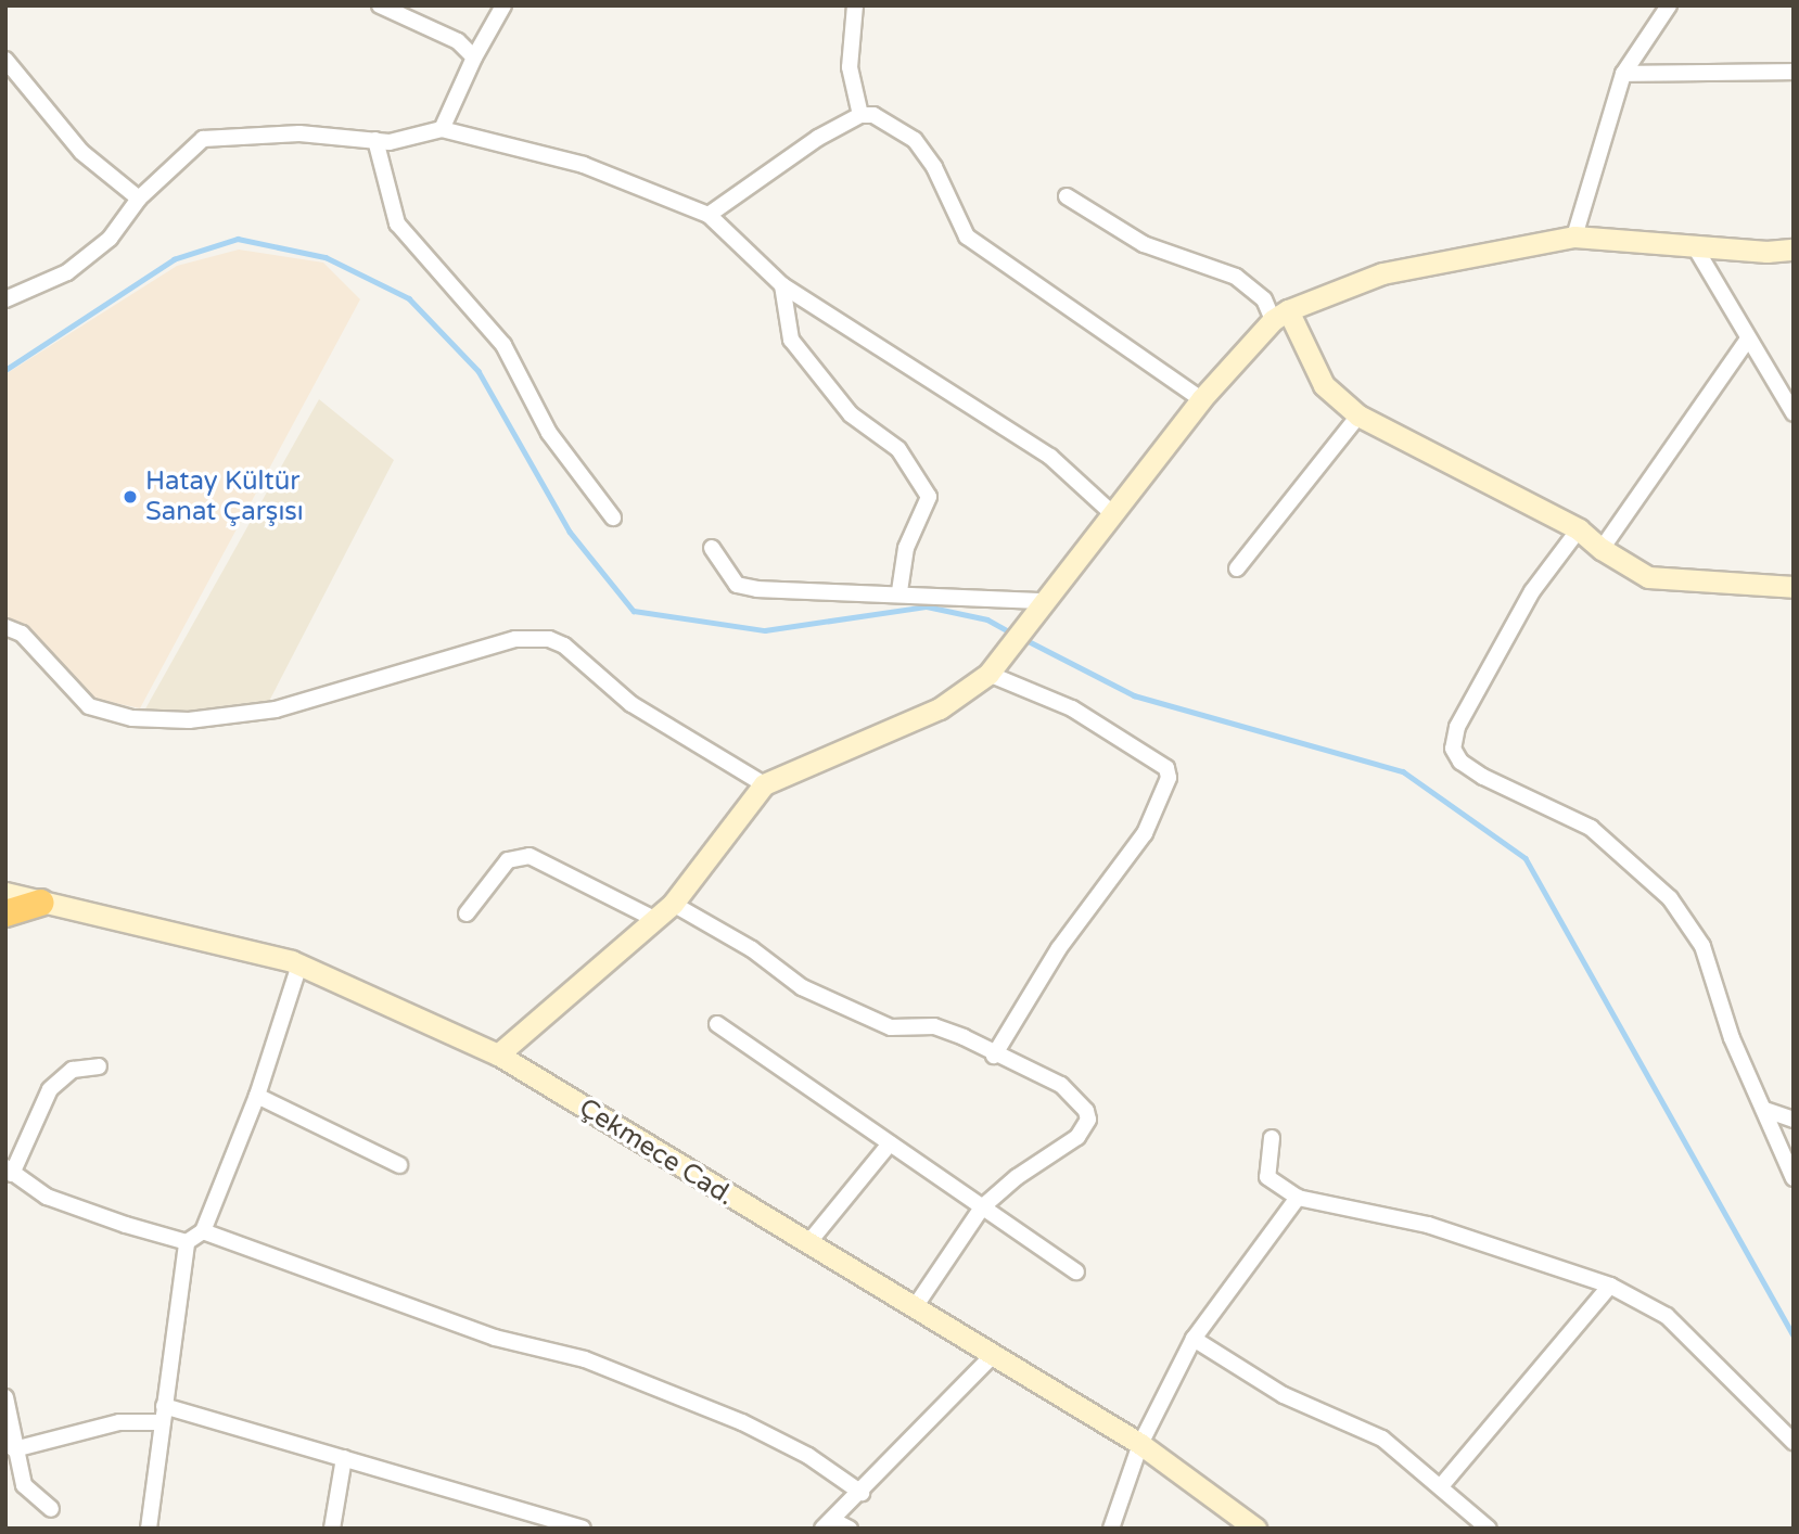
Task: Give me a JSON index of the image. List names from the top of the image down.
{
  "streets": {
    "street": ["Çekmece Cad."]
  },
  "places": ["Hatay Kültür Sanat Çarşısı"]
}
